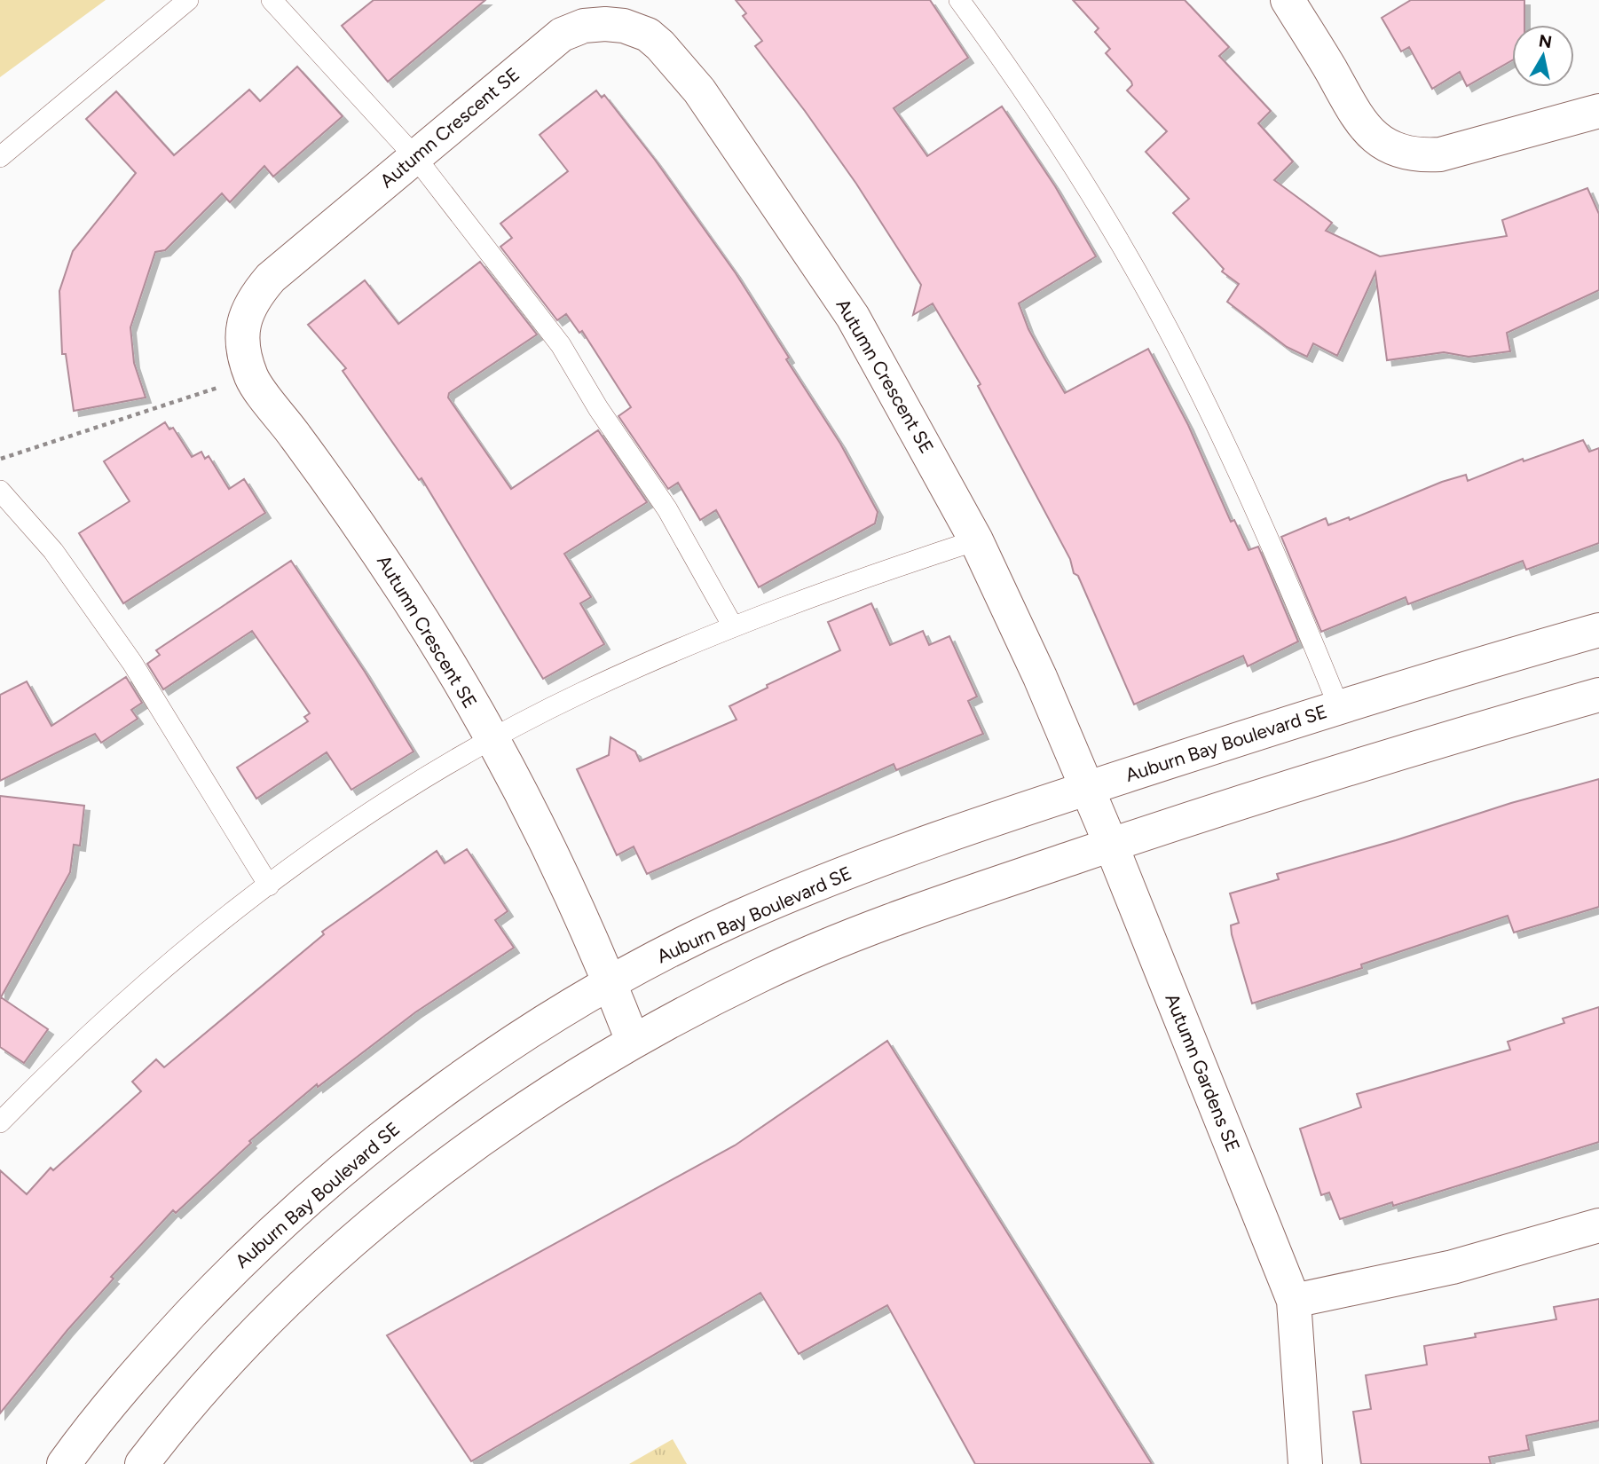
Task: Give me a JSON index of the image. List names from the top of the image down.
{
  "streets": {
    "street": ["Autumn Crescent SE", "Auburn Bay Boulevard SE", "Autumn Gardens SE"]
  },
  "crossings": [
    ["Autumn Crescent SE", "Auburn Bay Boulevard SE"],
    ["Autumn Crescent SE", "Autumn Gardens SE"],
    ["Auburn Bay Boulevard SE", "Autumn Gardens SE"]
  ],
  "north": "top"
}
